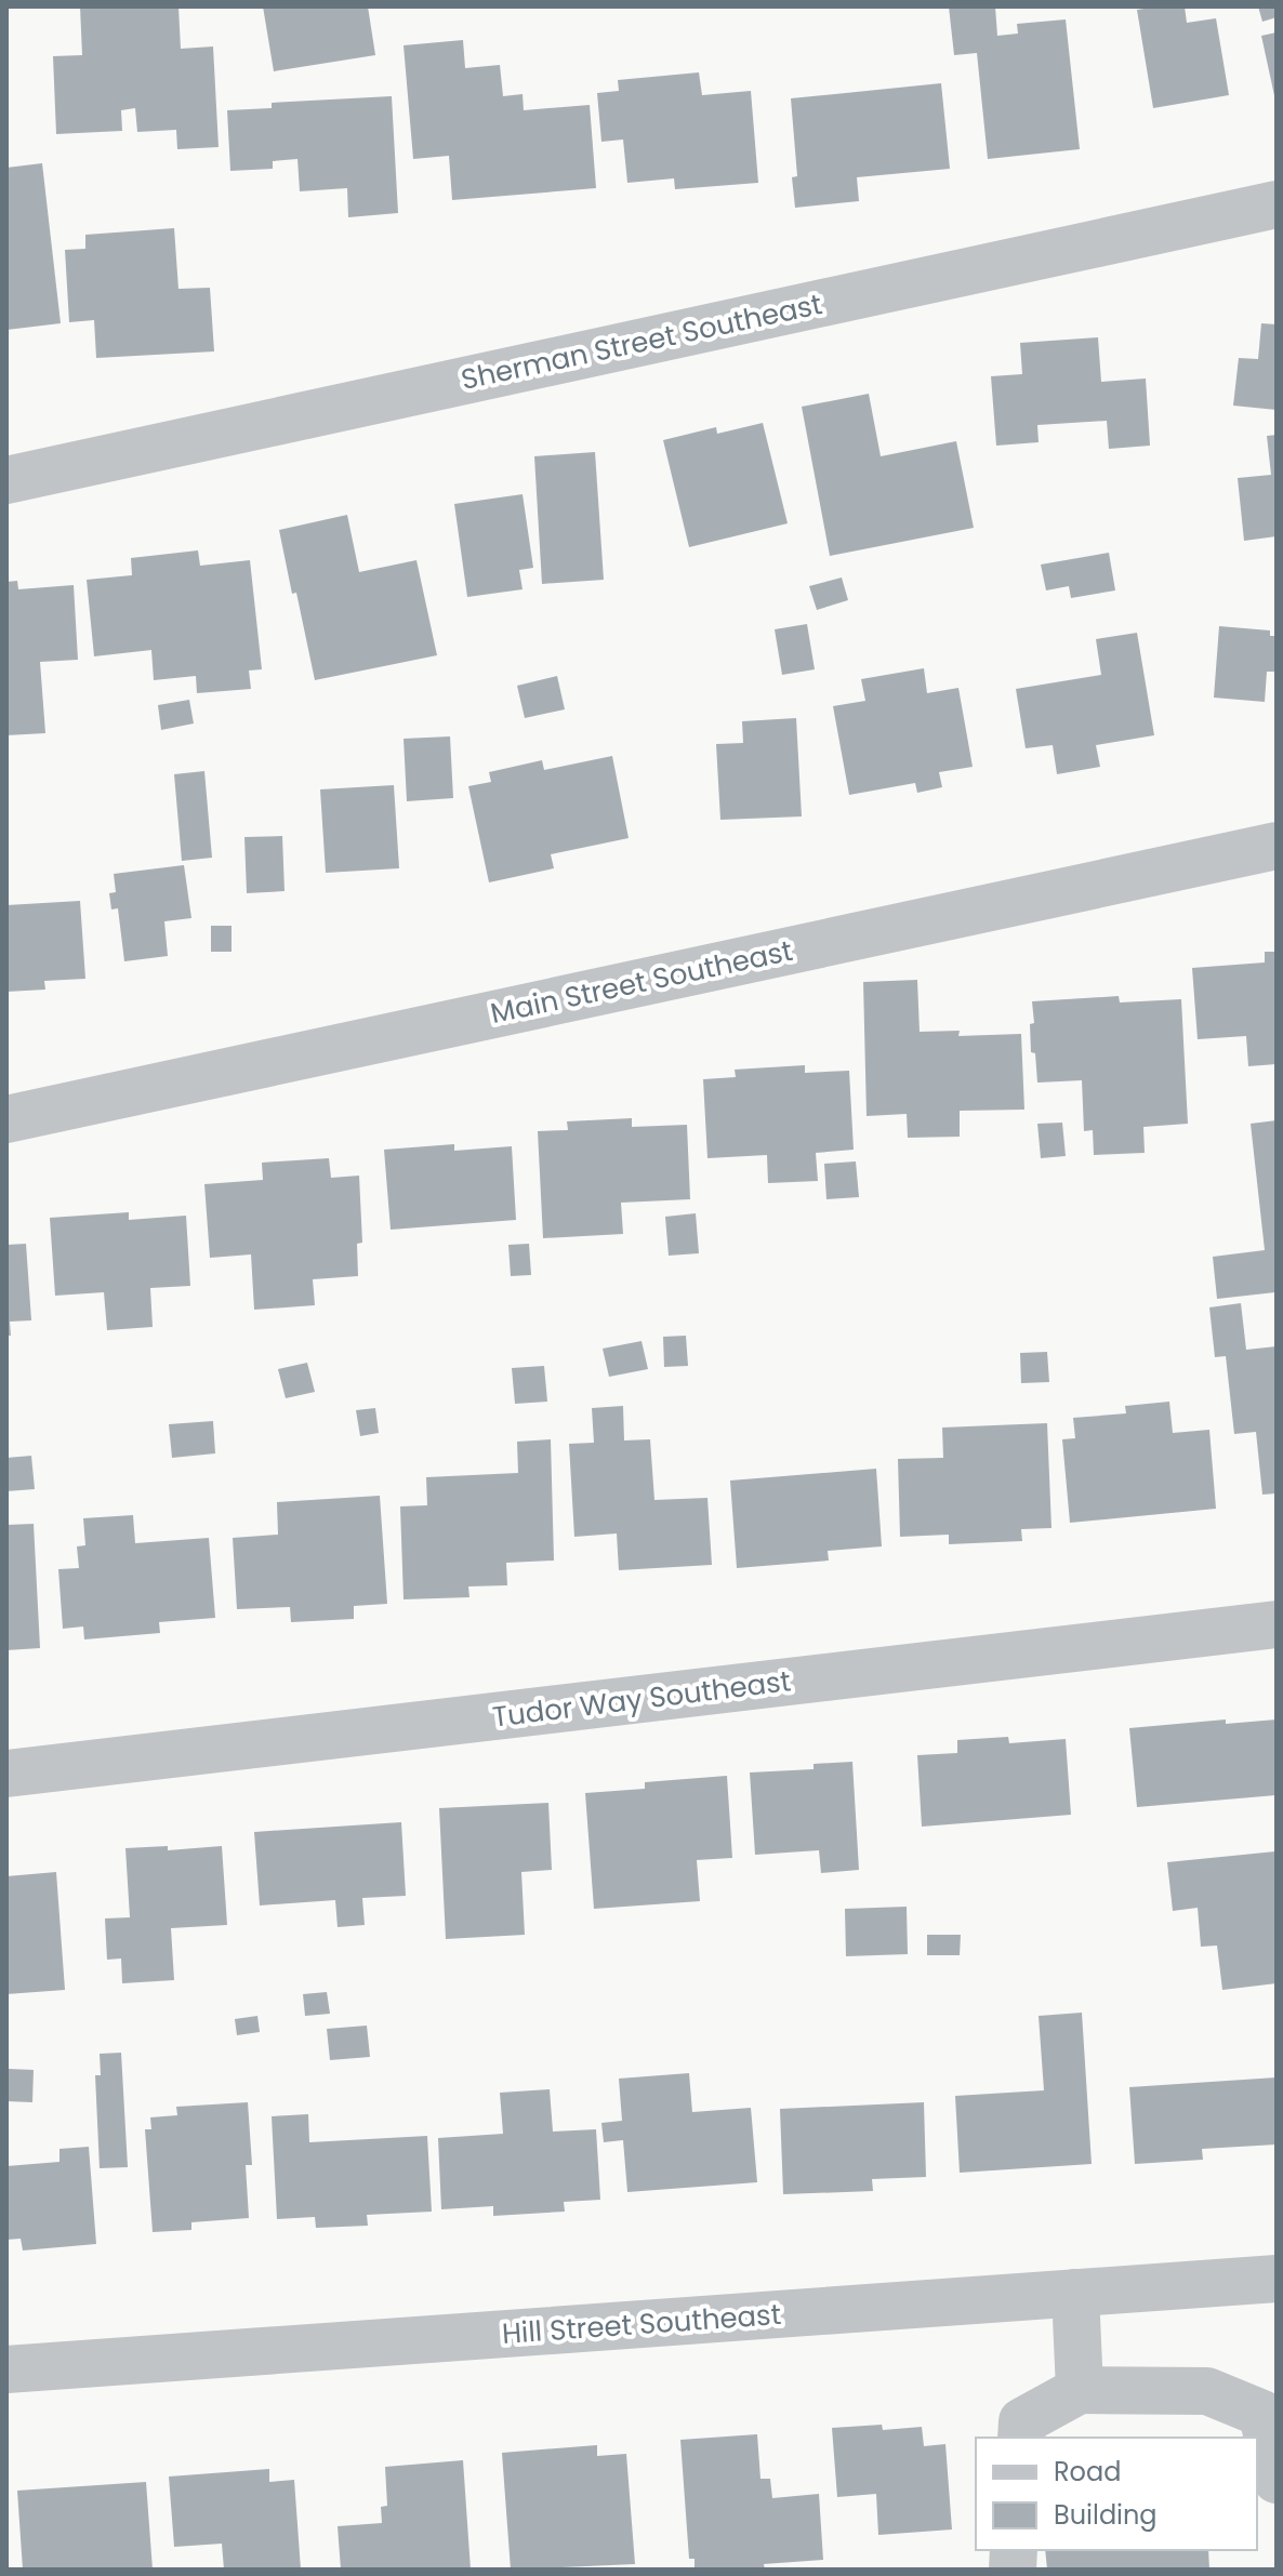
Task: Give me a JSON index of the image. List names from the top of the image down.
{
  "streets": {
    "street": [
      "Sherman Street Southeast",
      "Main Street Southeast",
      "Tudor Way Southeast",
      "Hill Street Southeast"
    ]
  },
  "legend": ["Road", "Building"]
}
